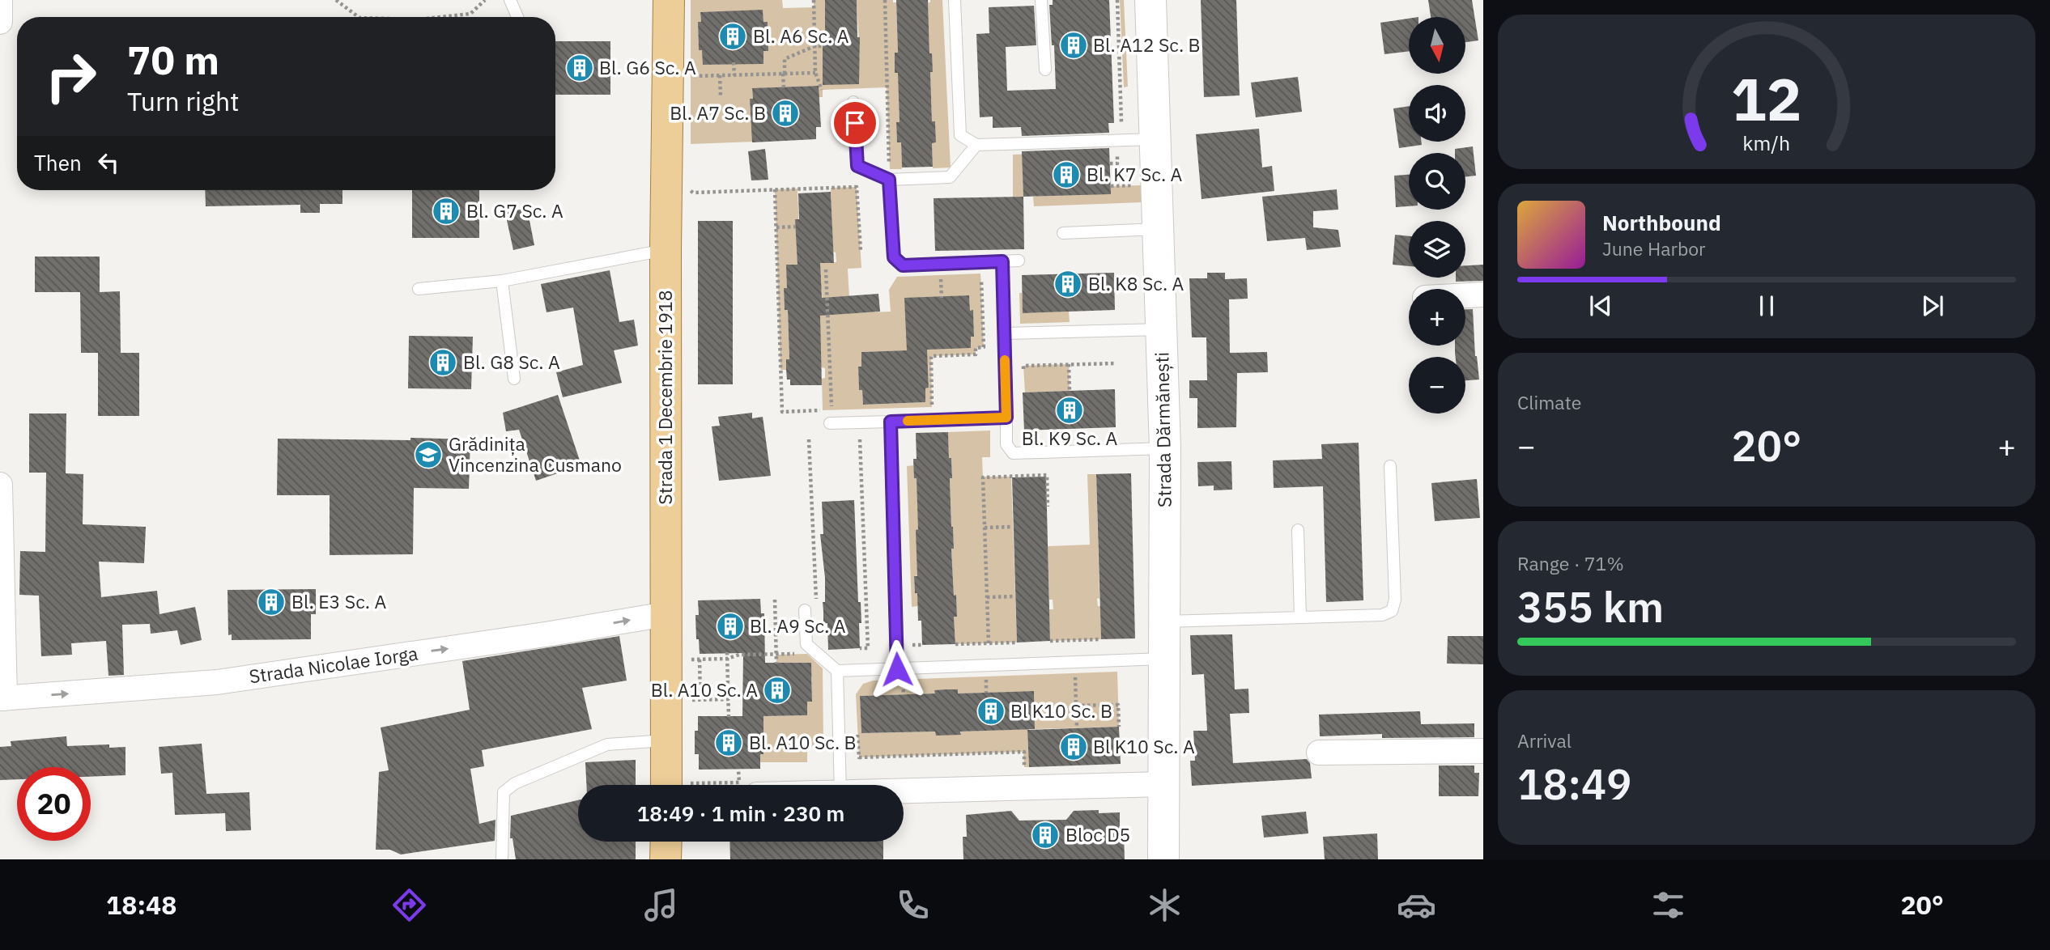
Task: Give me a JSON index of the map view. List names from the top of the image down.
{
  "streets": {
    "main road": ["Strada 1 Decembrie 1918"],
    "street": ["Strada Dărmănești", "Strada Nicolae Iorga"]
  },
  "crossings": [
    ["Strada 1 Decembrie 1918", "Strada Nicolae Iorga"]
  ],
  "one_way": ["Strada Nicolae Iorga"],
  "places": {
    "building": [
      "Bl. A6 Sc. A",
      "Bl. A12 Sc. B",
      "Bl. G6 Sc. A",
      "Bl. A7 Sc. B",
      "Bl. K7 Sc. A",
      "Bl. G7 Sc. A",
      "Bl. K8 Sc. A",
      "Bl. G8 Sc. A",
      "Bl. K9 Sc. A",
      "Bl. E3 Sc. A",
      "Bl. A9 Sc. A",
      "Bl. A10 Sc. A",
      "Bl K10 Sc. B",
      "Bl. A10 Sc. B",
      "Bl K10 Sc. A",
      "Bloc D5"
    ],
    "school or university": ["Grădinița Vincenzina Cusmano"]
  },
  "north": "bottom",
  "page": {
    "map_buttons": ["+", "−"],
    "turn": ["70 m", "Turn right"],
    "then": "Then",
    "song": ["Northbound", "June Harbor"],
    "tile": [
      "Climate",
      ["Range · 71%", "355 km"],
      ["Arrival", "18:49"]
    ],
    "heat": ["−", "20°", "+"],
    "limit": "20",
    "trip": "18:49 · 1 min · 230 m",
    "tabs": ["18:48", "20°"],
    "gauge": ["12", "km/h"]
  }
}
